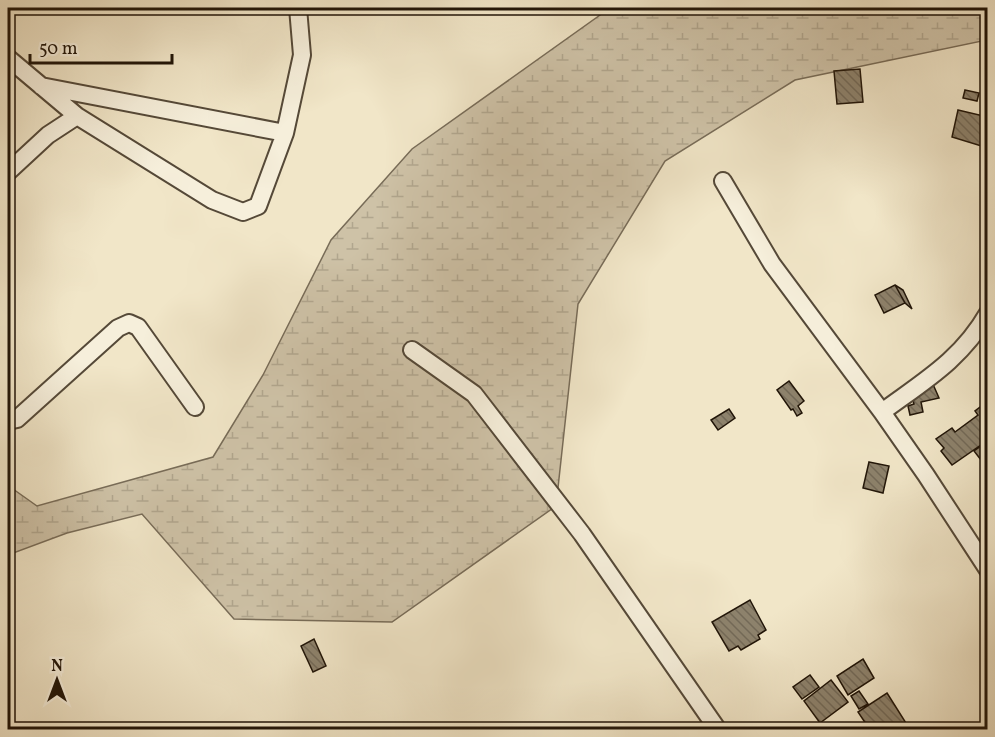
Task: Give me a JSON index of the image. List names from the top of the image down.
{
  "scale_bar": "50 m",
  "north": "top"
}
